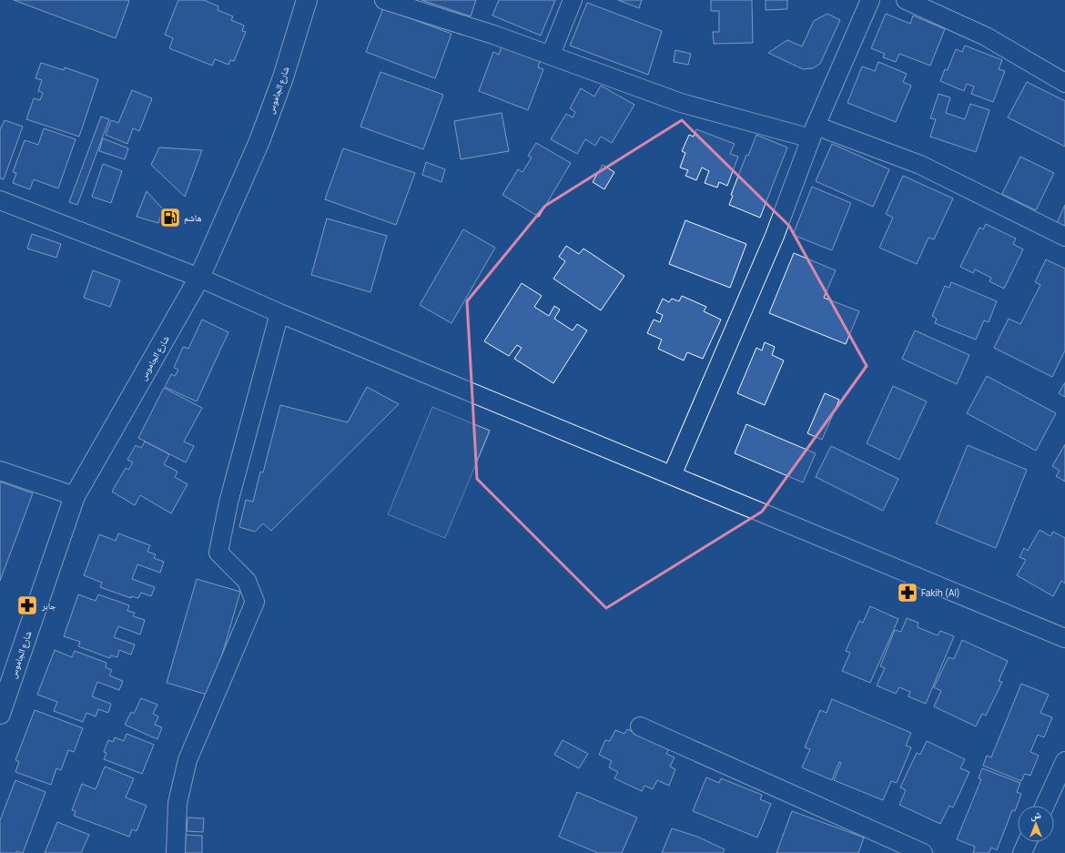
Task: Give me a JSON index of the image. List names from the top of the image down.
{
  "streets": {
    "street": ["شارع الجاموس"]
  },
  "places": {
    "fuel station": ["هاشم"],
    "pharmacy": ["Fakih (Al)", "جابر"]
  },
  "north": "top"
}
